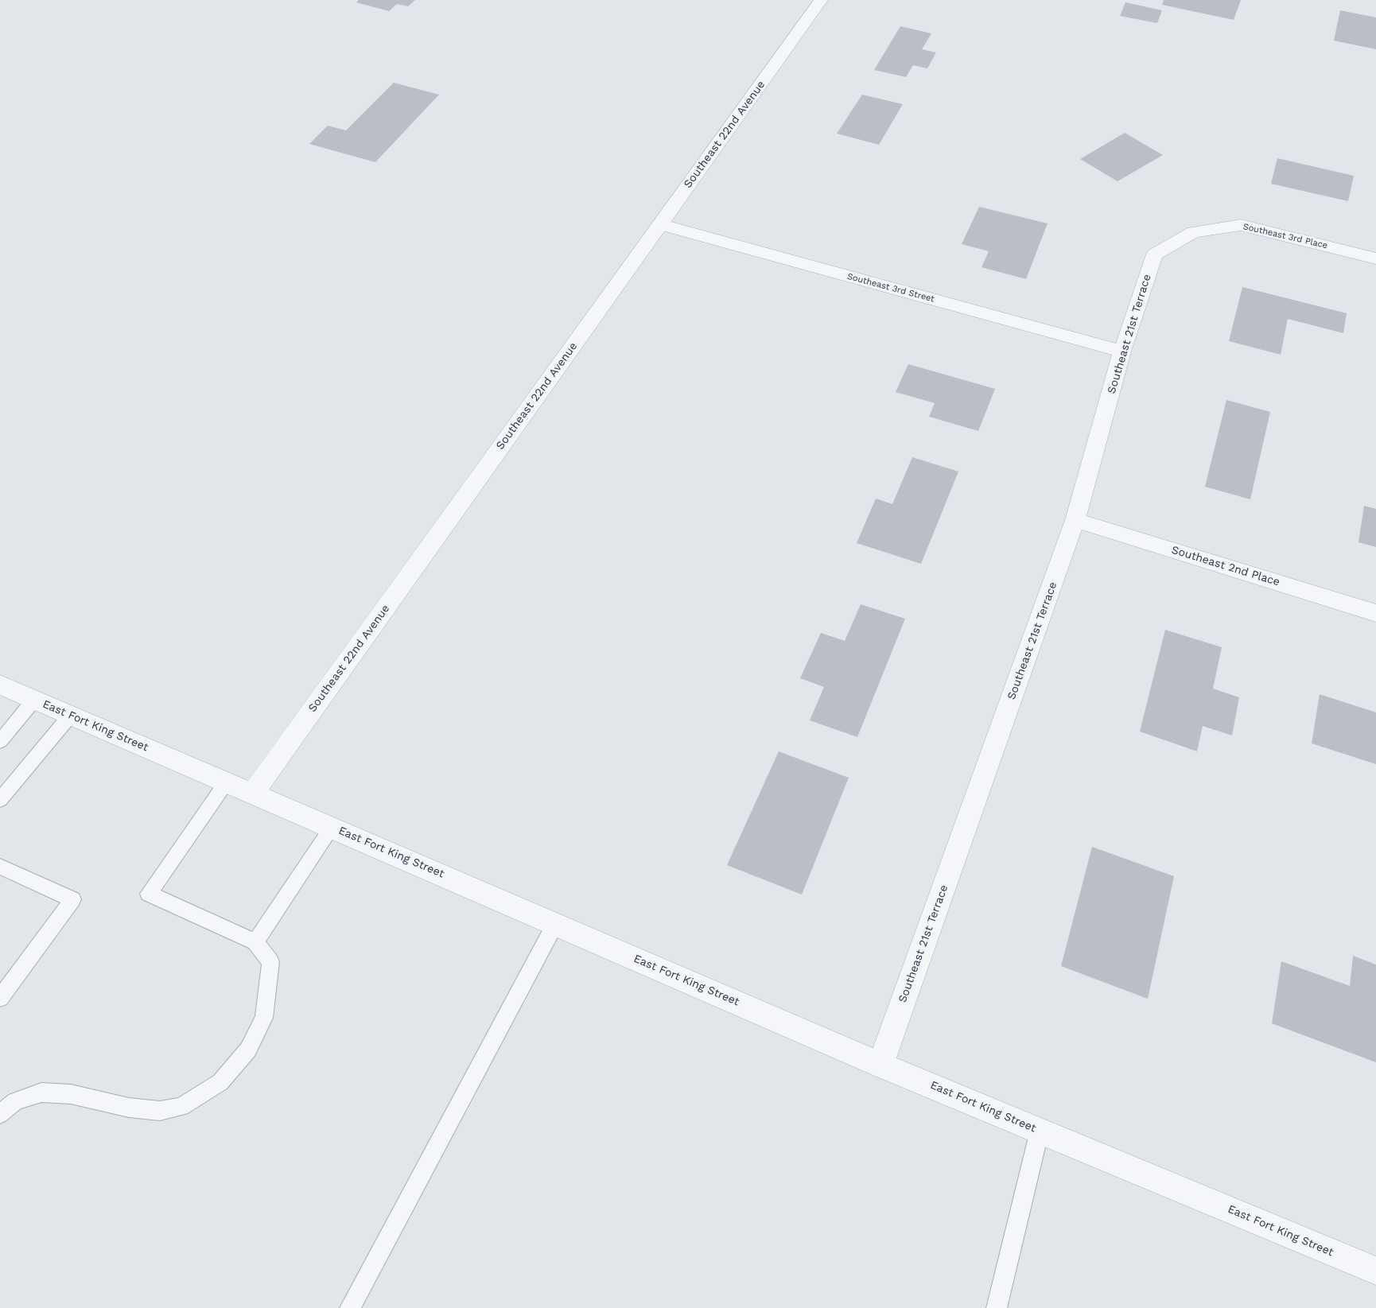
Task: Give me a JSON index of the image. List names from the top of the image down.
{
  "streets": {
    "street": [
      "Southeast 22nd Avenue",
      "Southeast 3rd Place",
      "Southeast 3rd Street",
      "Southeast 21st Terrace",
      "Southeast 2nd Place",
      "East Fort King Street"
    ]
  },
  "crossings": [
    ["Southeast 22nd Avenue", "Southeast 3rd Street"],
    ["Southeast 22nd Avenue", "East Fort King Street"],
    ["Southeast 3rd Place", "Southeast 21st Terrace"],
    ["Southeast 3rd Street", "Southeast 21st Terrace"],
    ["Southeast 21st Terrace", "Southeast 2nd Place"],
    ["Southeast 21st Terrace", "East Fort King Street"]
  ]
}
